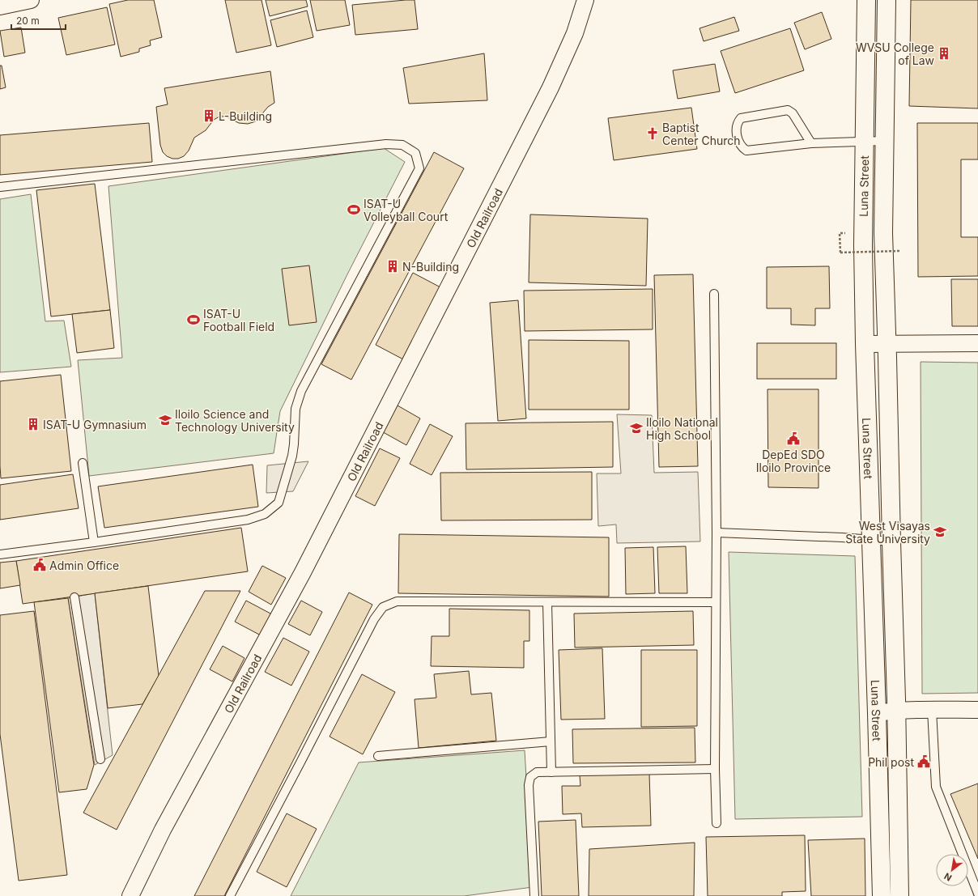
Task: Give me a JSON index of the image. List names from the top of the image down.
{
  "streets": {
    "main road": ["Luna Street"],
    "street": ["Old Railroad"]
  },
  "places": {
    "building": [
      "WVSU College of Law",
      "L-Building",
      "N-Building",
      "ISAT-U Gymnasium"
    ],
    "church": ["Baptist Center Church"],
    "sports": ["ISAT-U Volleyball Court", "ISAT-U Football Field"],
    "school or university": ["Iloilo Science and Technology University", "Iloilo National High School", "West Visayas State University"],
    "public building": ["DepEd SDO Iloilo Province", "Admin Office", "Phil post"]
  },
  "scale_bar": "20 m",
  "north": "bottom left"
}
